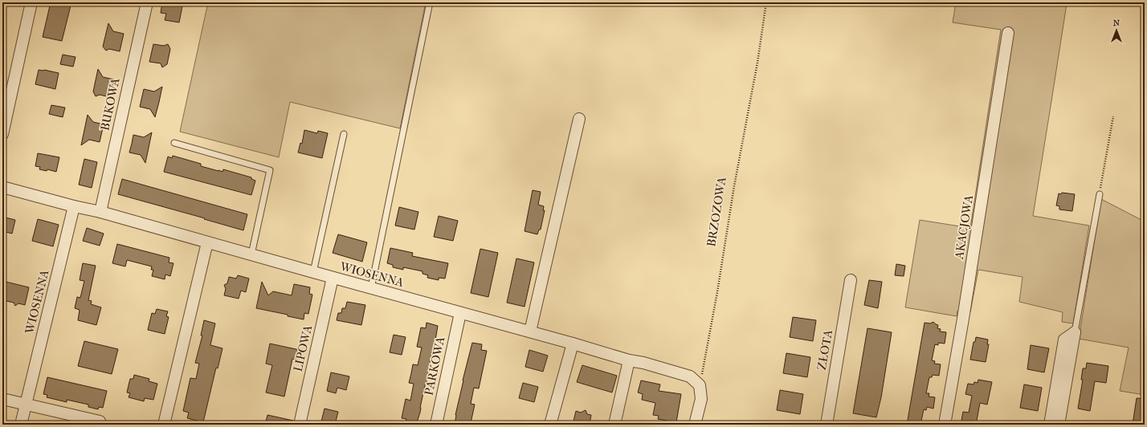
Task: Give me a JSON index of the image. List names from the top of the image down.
{
  "streets": {
    "street": [
      "BUKOWA",
      "AKACJOWA",
      "WIOSENNA",
      "LIPOWA",
      "ZŁOTA",
      "PARKOWA"
    ],
    "path": ["BRZOZOWA"]
  },
  "crossings": [
    ["BUKOWA", "WIOSENNA"],
    ["BRZOZOWA", "WIOSENNA"],
    ["WIOSENNA", "LIPOWA"],
    ["WIOSENNA", "PARKOWA"]
  ],
  "north": "top"
}
